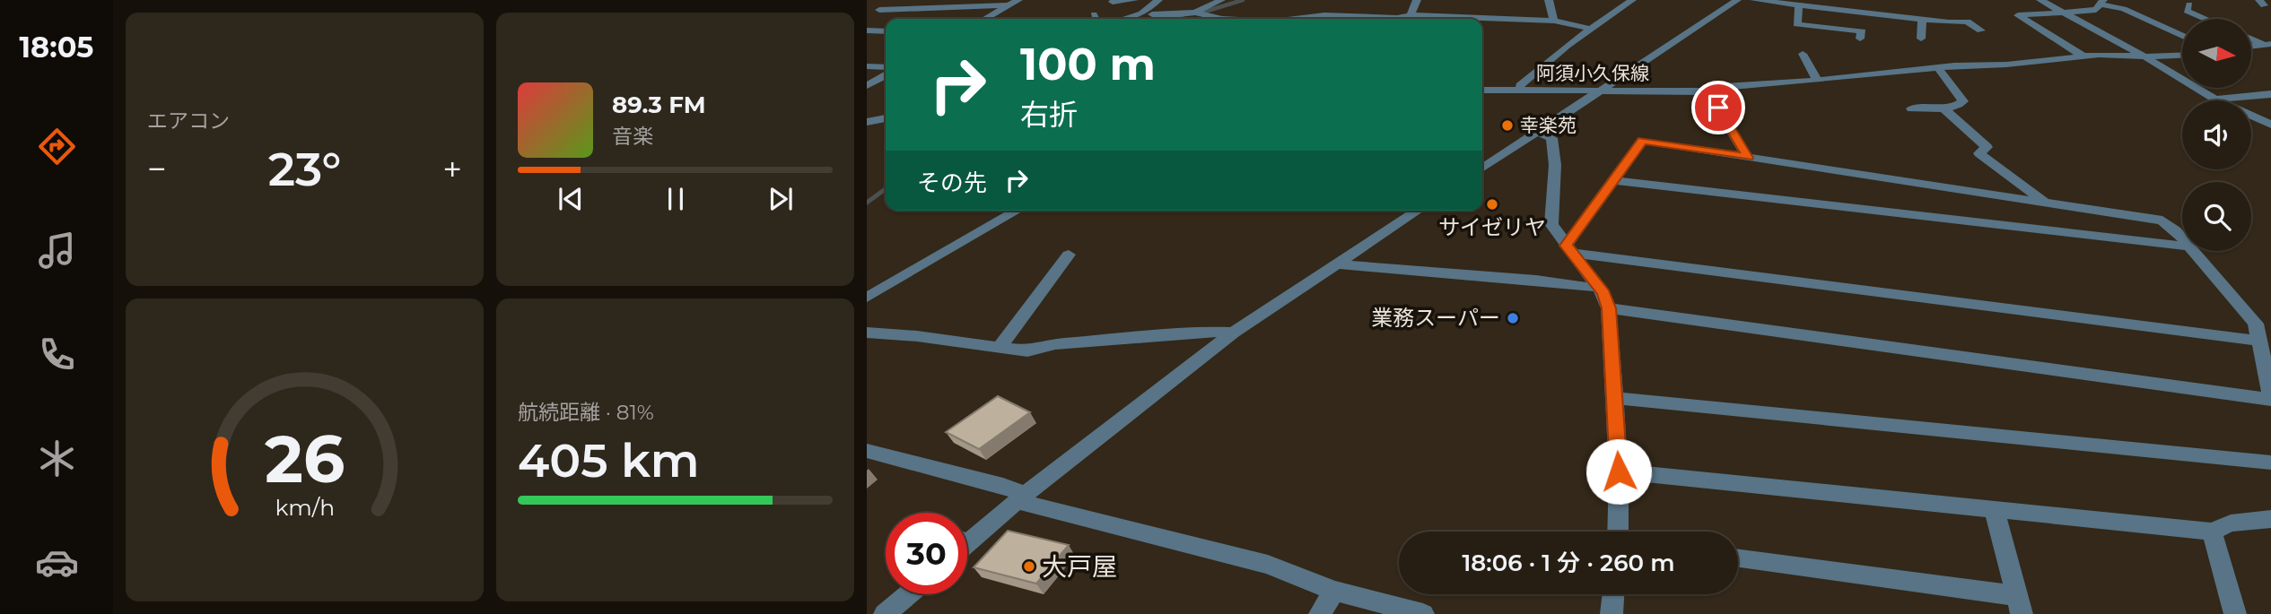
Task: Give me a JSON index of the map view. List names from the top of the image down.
{
  "streets": {
    "street": ["阿須小久保線"]
  },
  "places": [
    "幸楽苑",
    "サイゼリヤ",
    "業務スーパー",
    "大戸屋"
  ],
  "north": "right",
  "page": {
    "tabs": "18:05",
    "tile": [
      "エアコン",
      ["航続距離 · 81%", "405 km"]
    ],
    "turn": ["100 m", "右折"],
    "song": ["89.3 FM", "音楽"],
    "heat": ["−", "23°", "+"],
    "then": "その先",
    "limit": "30",
    "trip": "18:06 · 1 分 · 260 m",
    "gauge": ["26", "km/h"]
  }
}
